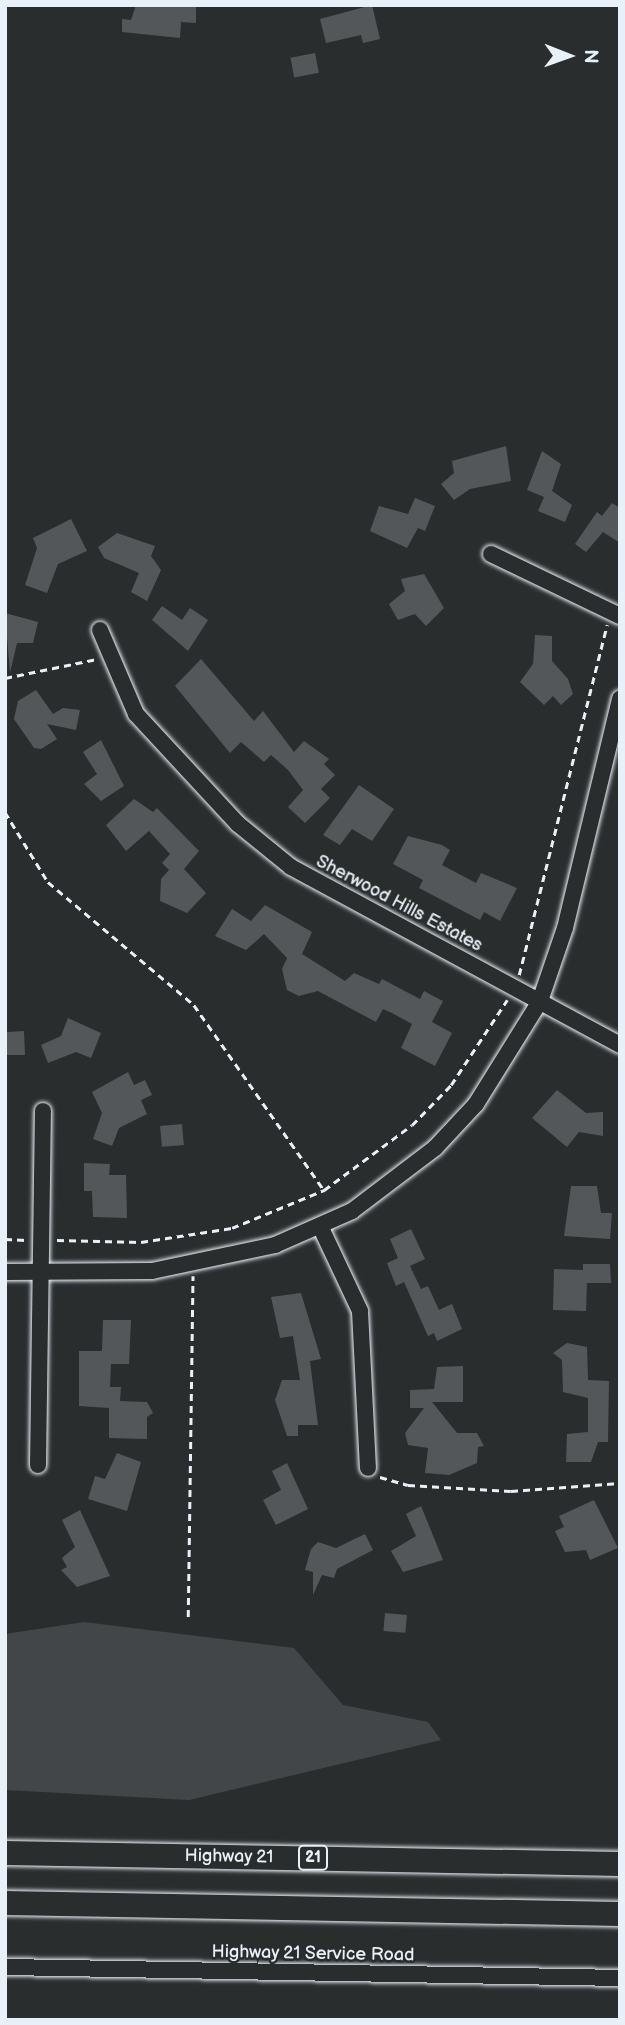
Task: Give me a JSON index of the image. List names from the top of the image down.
{
  "streets": {
    "main road": ["Highway 21", "21"],
    "street": ["Sherwood Hills Estates", "Highway 21 Service Road"]
  },
  "north": "right"
}
